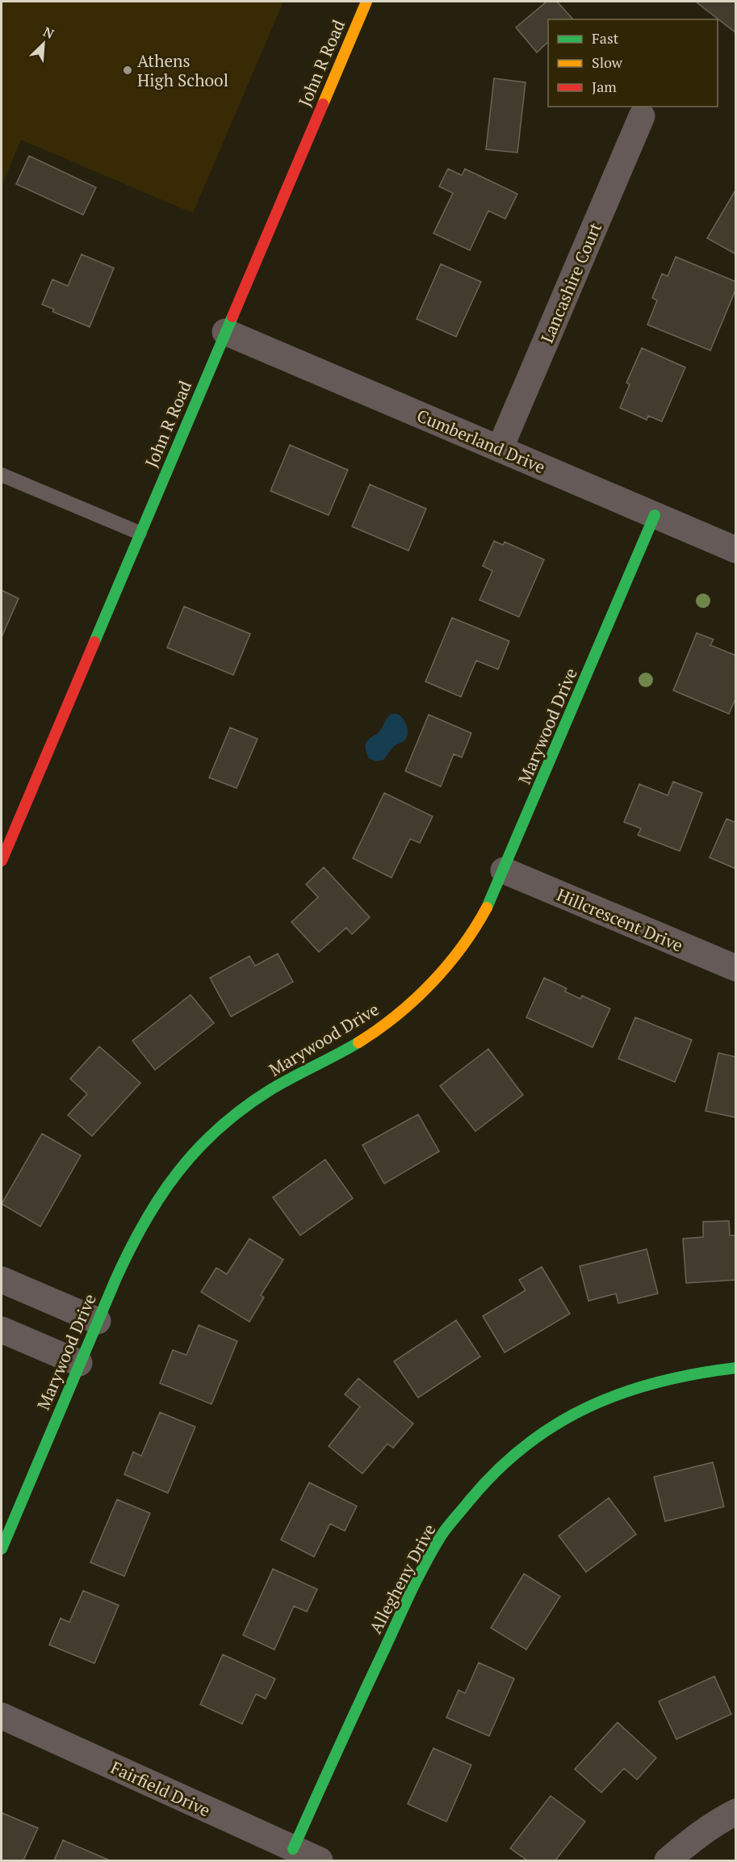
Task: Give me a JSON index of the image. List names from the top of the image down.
{
  "streets": {
    "street": [
      "John R Road",
      "Lancashire Court",
      "Cumberland Drive",
      "Marywood Drive",
      "Hillcrescent Drive",
      "Allegheny Drive",
      "Fairfield Drive"
    ]
  },
  "crossings": [
    ["John R Road", "Cumberland Drive"],
    ["Lancashire Court", "Cumberland Drive"],
    ["Cumberland Drive", "Marywood Drive"],
    ["Marywood Drive", "Hillcrescent Drive"],
    ["Allegheny Drive", "Fairfield Drive"]
  ],
  "places": ["Athens High School"],
  "legend": ["Fast", "Slow", "Jam"],
  "north": "top right"
}
